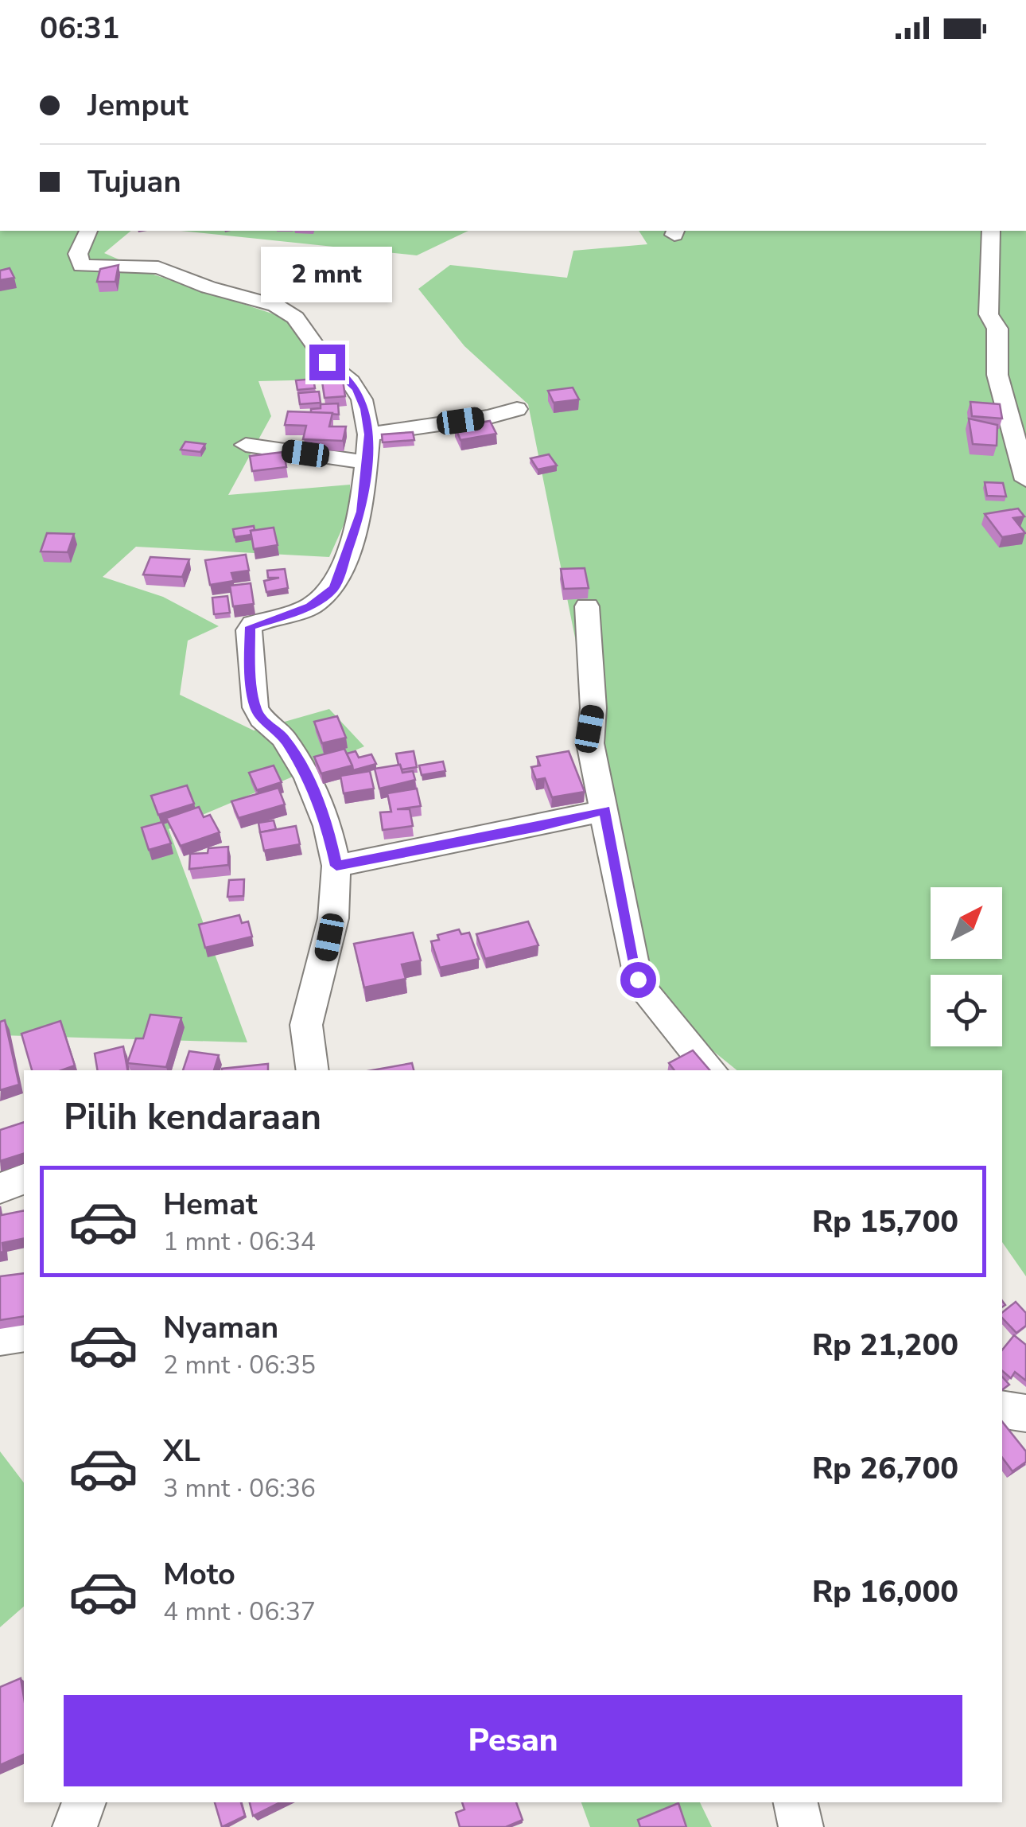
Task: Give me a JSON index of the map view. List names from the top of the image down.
{
  "north": "top right",
  "page": {
    "status": "06:31",
    "banner": ["Jemput", "Tujuan"],
    "bubble": "2 mnt",
    "heading": "Pilih kendaraan",
    "list": [
      {
        "name": "Hemat",
        "note": "1 mnt · 06:34",
        "value": "Rp 15,700"
      },
      {
        "name": "Nyaman",
        "note": "2 mnt · 06:35",
        "value": "Rp 21,200"
      },
      {
        "name": "XL",
        "note": "3 mnt · 06:36",
        "value": "Rp 26,700"
      },
      {
        "name": "Moto",
        "note": "4 mnt · 06:37",
        "value": "Rp 16,000"
      }
    ],
    "buttons": "Pesan"
  }
}
